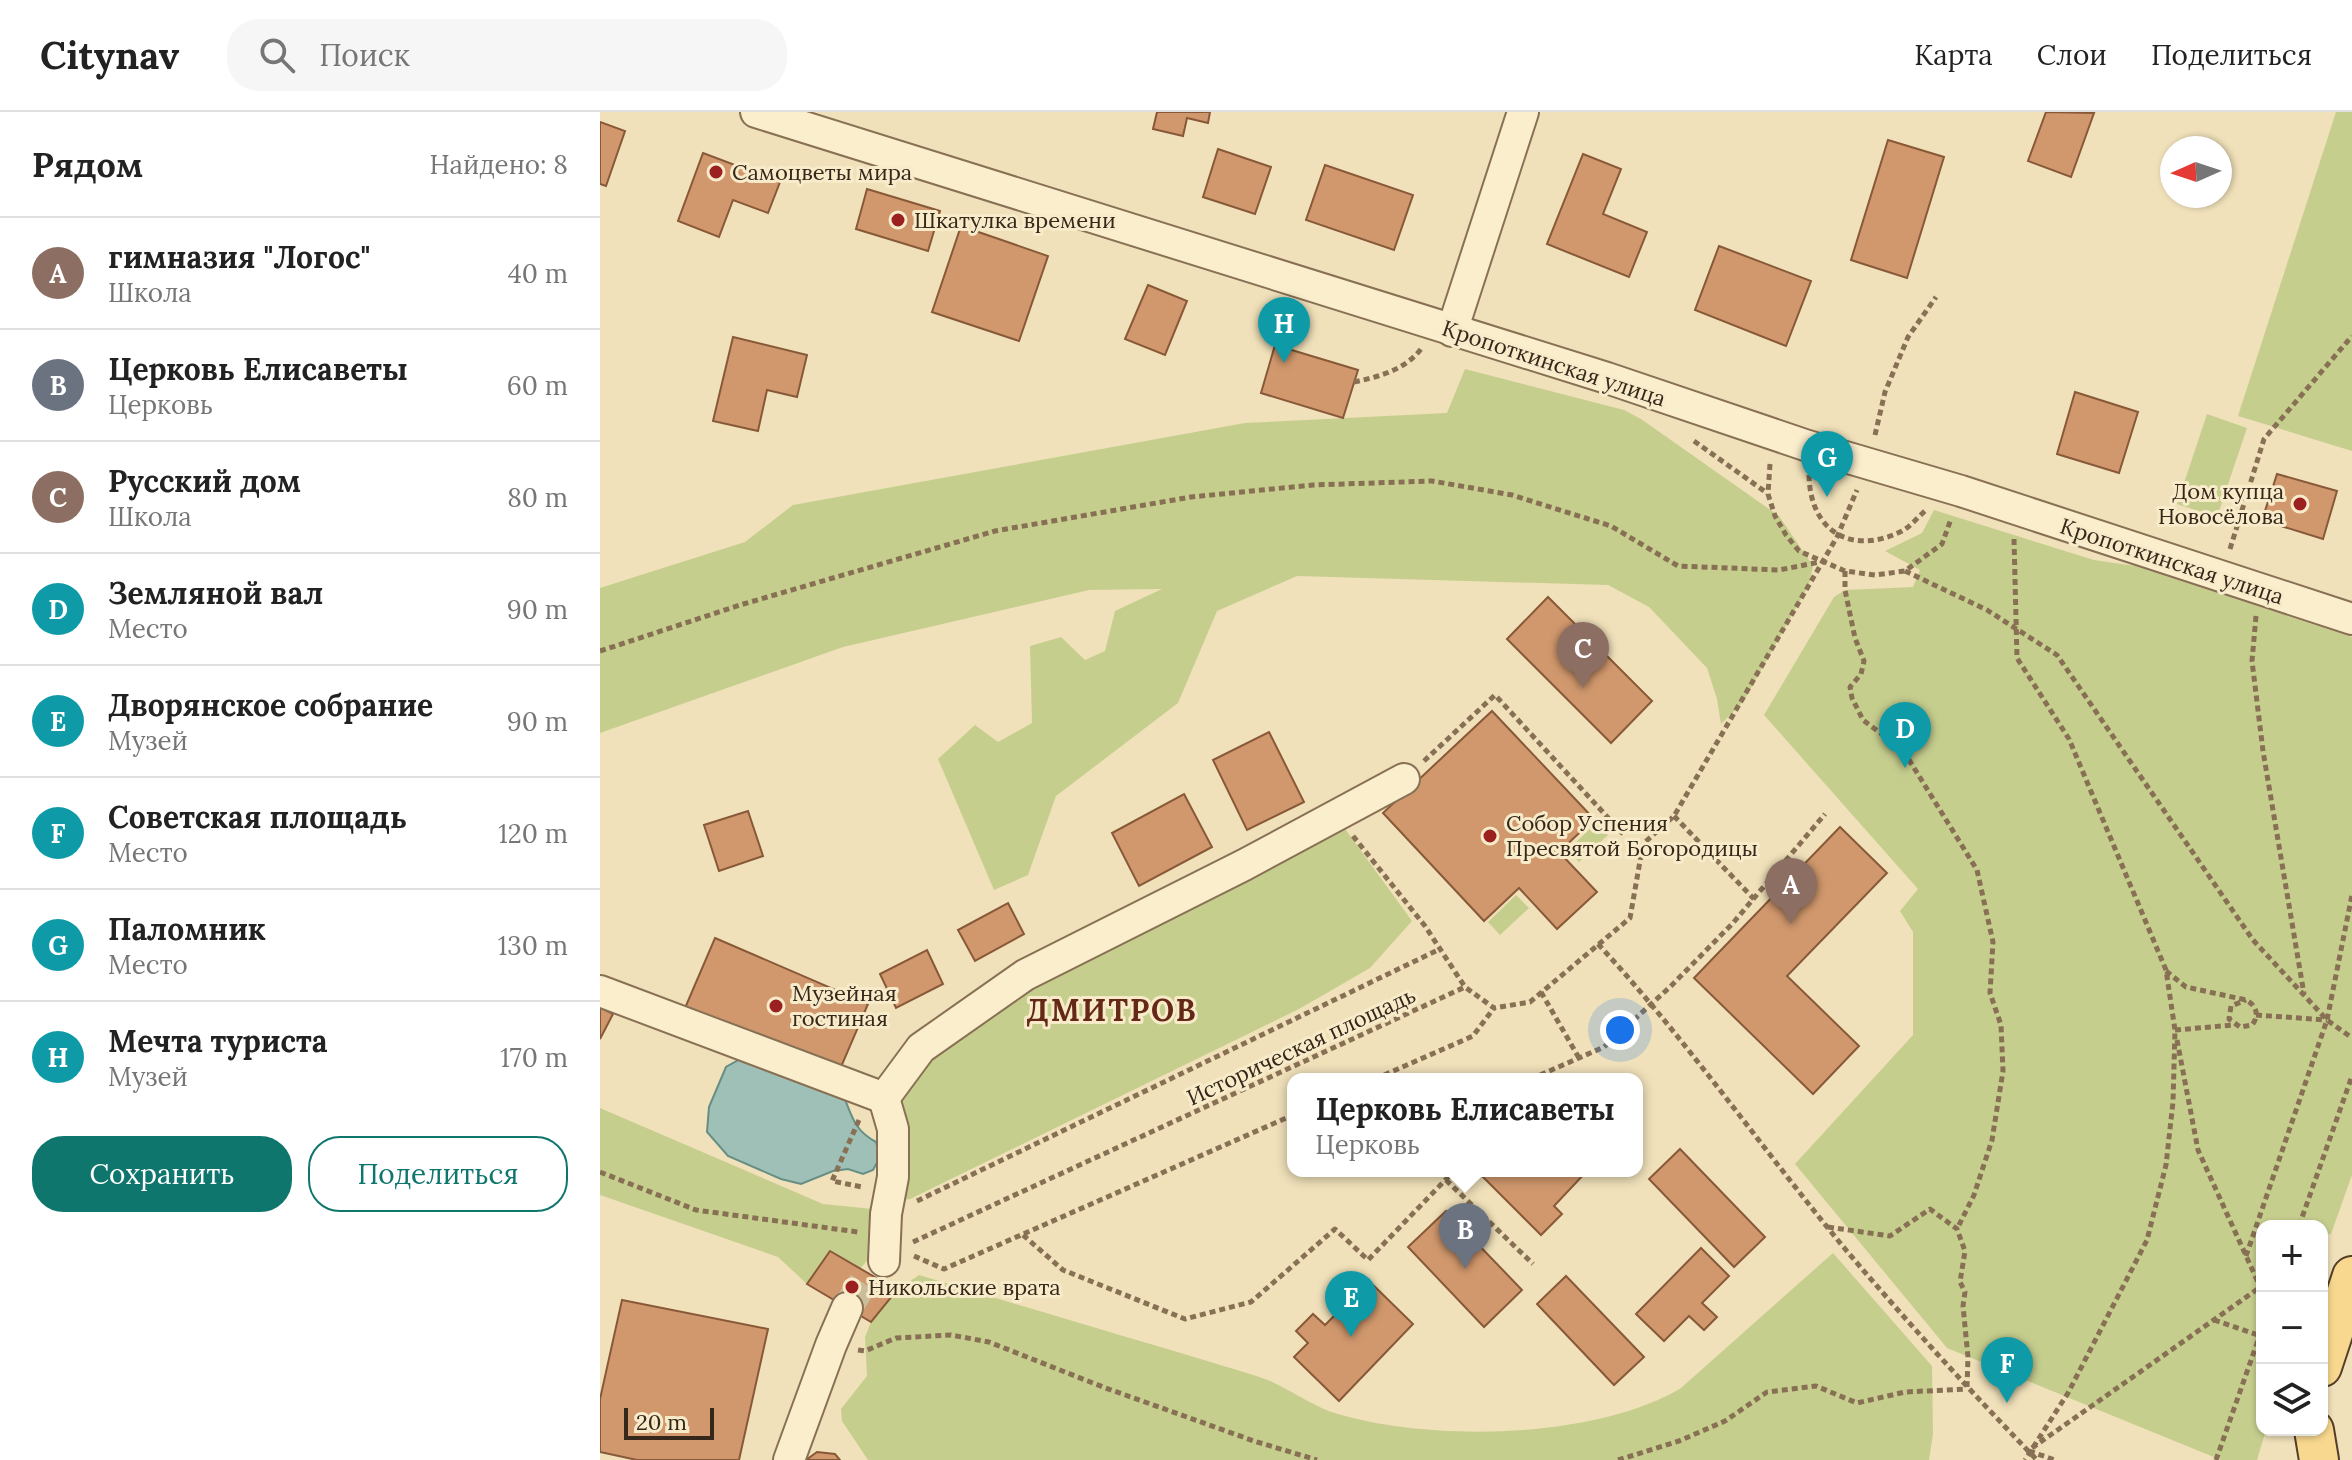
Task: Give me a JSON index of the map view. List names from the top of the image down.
{
  "streets": {
    "street": ["Кропоткинская улица"],
    "path": ["Историческая площадь"]
  },
  "districts": ["ДМИТРОВ"],
  "places": [
    "Самоцветы мира",
    "Шкатулка времени",
    "Дом купца Новосёлова",
    "Собор Успения Пресвятой Богородицы",
    "Музейная гостиная",
    "Никольские врата"
  ],
  "scale_bar": "20 m",
  "north": "left",
  "page": {
    "header": "Citynav",
    "search": "Поиск",
    "nav": ["Карта", "Слои", "Поделиться"],
    "heading": ["Рядом", "Найдено: 8"],
    "list": [
      {
        "mark": "A",
        "name": "гимназия \"Логос\"",
        "note": "Школа",
        "value": "40 m"
      },
      {
        "mark": "B",
        "name": "Церковь Елиcаветы",
        "note": "Церковь",
        "value": "60 m"
      },
      {
        "mark": "C",
        "name": "Русский дом",
        "note": "Школа",
        "value": "80 m"
      },
      {
        "mark": "D",
        "name": "Земляной вал",
        "note": "Место",
        "value": "90 m"
      },
      {
        "mark": "E",
        "name": "Дворянское собрание",
        "note": "Музей",
        "value": "90 m"
      },
      {
        "mark": "F",
        "name": "Советская площадь",
        "note": "Место",
        "value": "120 m"
      },
      {
        "mark": "G",
        "name": "Паломник",
        "note": "Место",
        "value": "130 m"
      },
      {
        "mark": "H",
        "name": "Мечта туриста",
        "note": "Музей",
        "value": "170 m"
      }
    ],
    "pins": [
      "H",
      "G",
      "C",
      "D",
      "A",
      "B",
      "E",
      "F"
    ],
    "popup": ["Церковь Елиcаветы", "Церковь"],
    "buttons": ["Сохранить", "Поделиться"],
    "map_buttons": ["+", "−"],
    "scale": "20 m"
  }
}
